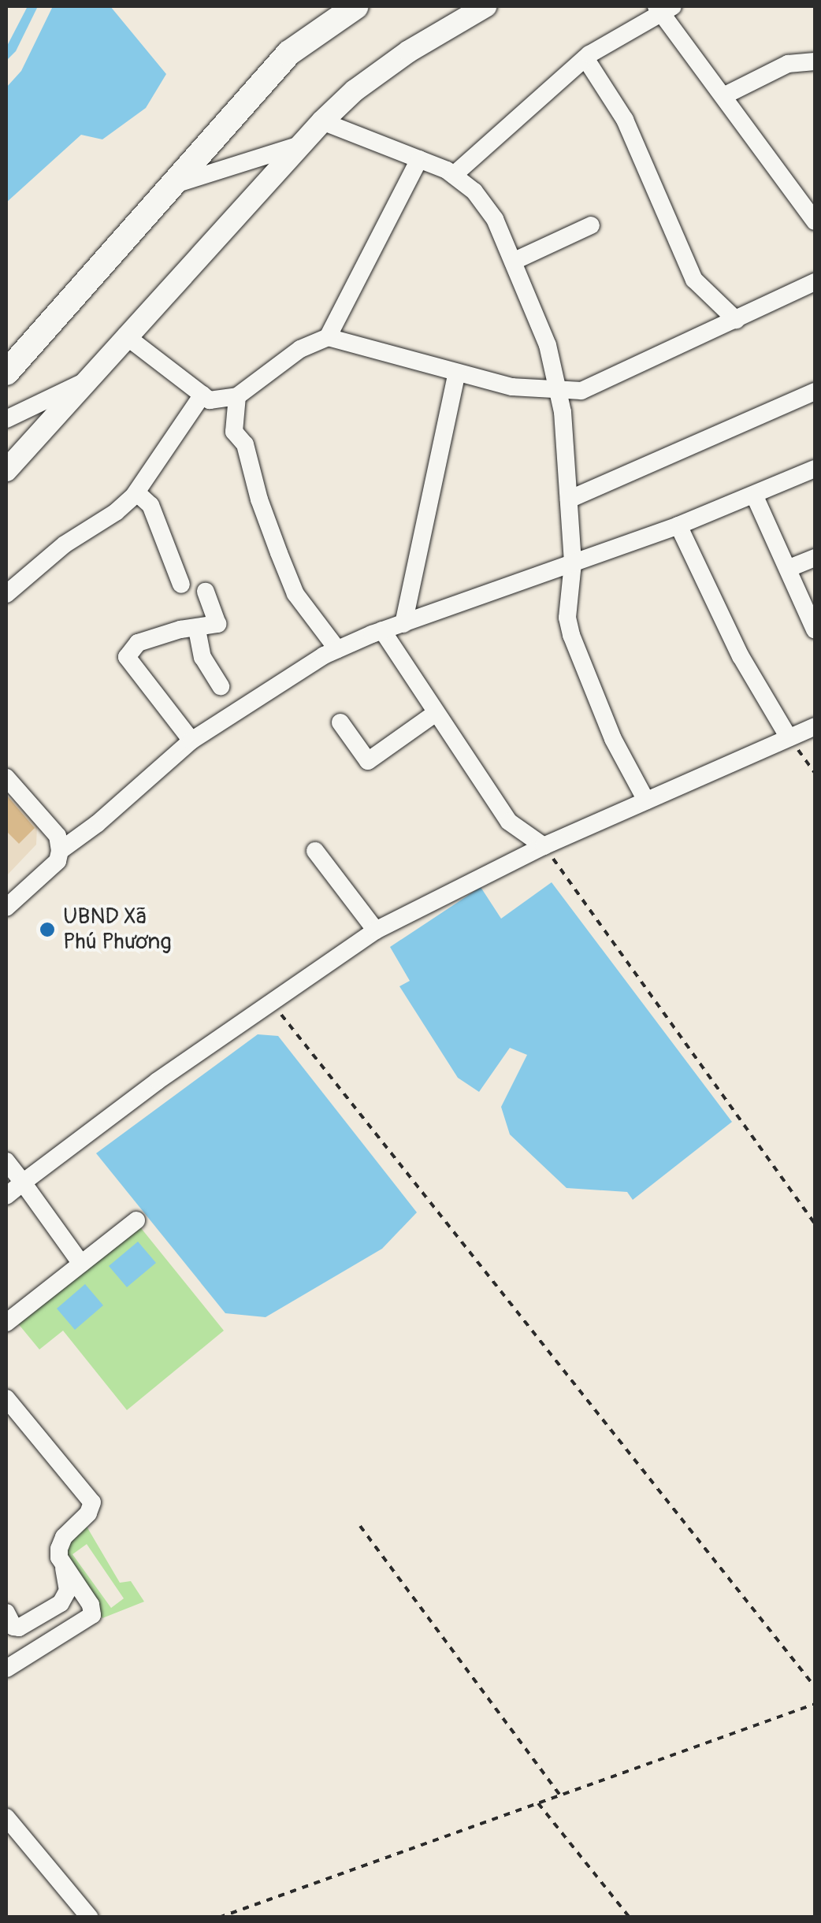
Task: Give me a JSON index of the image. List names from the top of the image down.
{
  "places": ["UBND Xã Phú Phương"]
}
